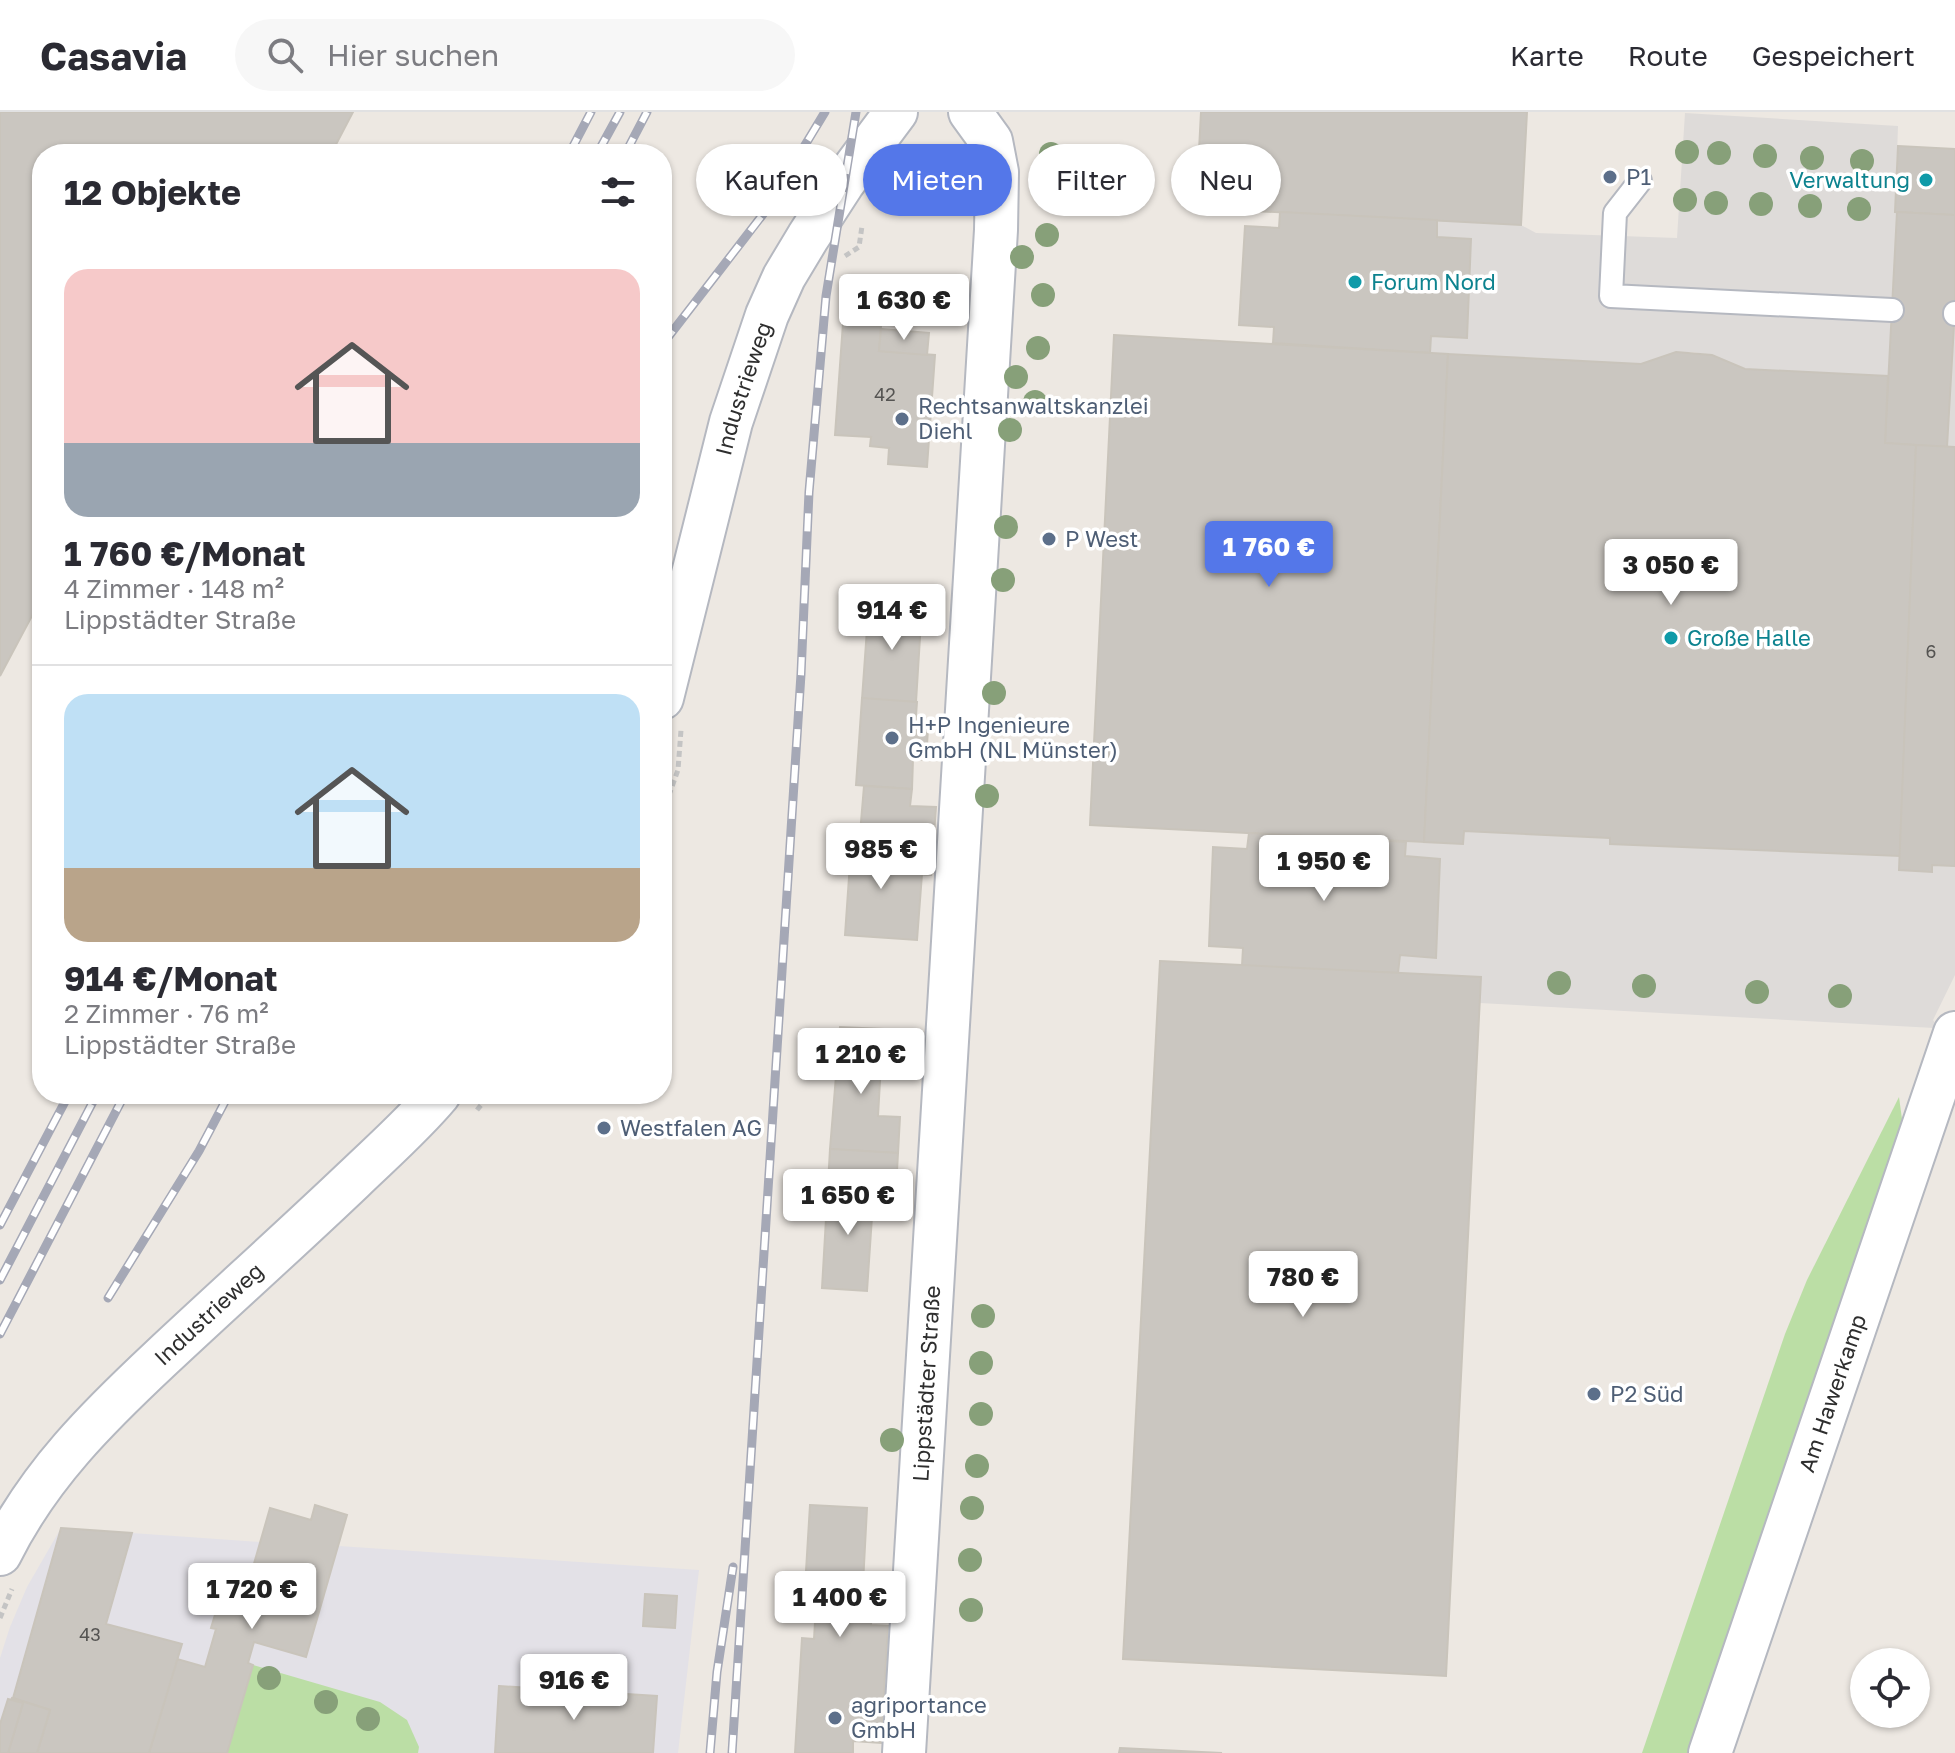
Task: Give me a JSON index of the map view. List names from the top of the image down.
{
  "streets": {
    "street": ["Industrieweg", "Lippstädter Straße", "Am Hawerkamp"]
  },
  "places": [
    "P1",
    "Verwaltung",
    "Forum Nord",
    "Rechtsanwaltskanzlei Diehl",
    "P West",
    "Große Halle",
    "H+P Ingenieure GmbH (NL Münster)",
    "Westfalen AG",
    "P2 Süd",
    "agriportance GmbH"
  ],
  "house_numbers": ["42", "6", "43"],
  "page": {
    "header": "Casavia",
    "search": "Hier suchen",
    "nav": ["Karte", "Route", "Gespeichert"],
    "chip": [
      "Kaufen",
      "Mieten",
      "Filter",
      "Neu"
    ],
    "heading": "12 Objekte",
    "list": [
      {
        "name": "1 760 €/Monat",
        "note": "4 Zimmer · 148 m² · Lippstädter Straße"
      },
      {
        "name": "914 €/Monat",
        "note": "2 Zimmer · 76 m² · Lippstädter Straße"
      }
    ],
    "price": [
      "1 630 €",
      "1 760 €",
      "3 050 €",
      "914 €",
      "985 €",
      "1 950 €",
      "1 210 €",
      "1 650 €",
      "780 €",
      "1 720 €",
      "1 400 €",
      "916 €"
    ]
  }
}
